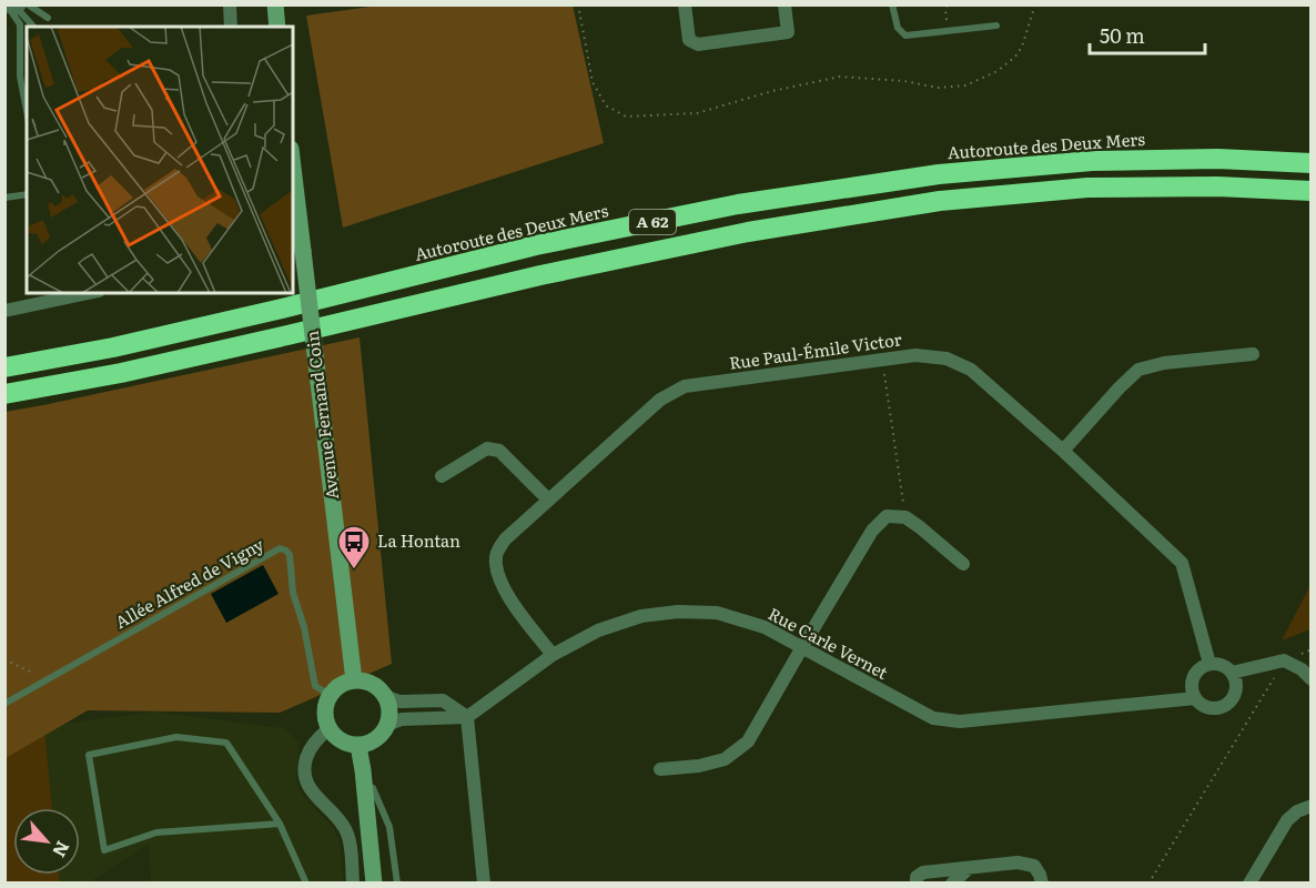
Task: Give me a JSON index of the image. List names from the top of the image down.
{
  "streets": {
    "highway": ["Autoroute des Deux Mers", "A 62"],
    "main road": ["Avenue Fernand Coin"],
    "street": ["Rue Paul-Émile Victor", "Rue Carle Vernet"],
    "lane": ["Allée Alfred de Vigny"]
  },
  "crossings": [
    ["Rue Paul-Émile Victor", "Rue Carle Vernet"],
    ["Avenue Fernand Coin", "Allée Alfred de Vigny"]
  ],
  "places": {
    "bus stop": ["La Hontan"]
  },
  "scale_bar": "50 m",
  "north": "bottom right"
}
